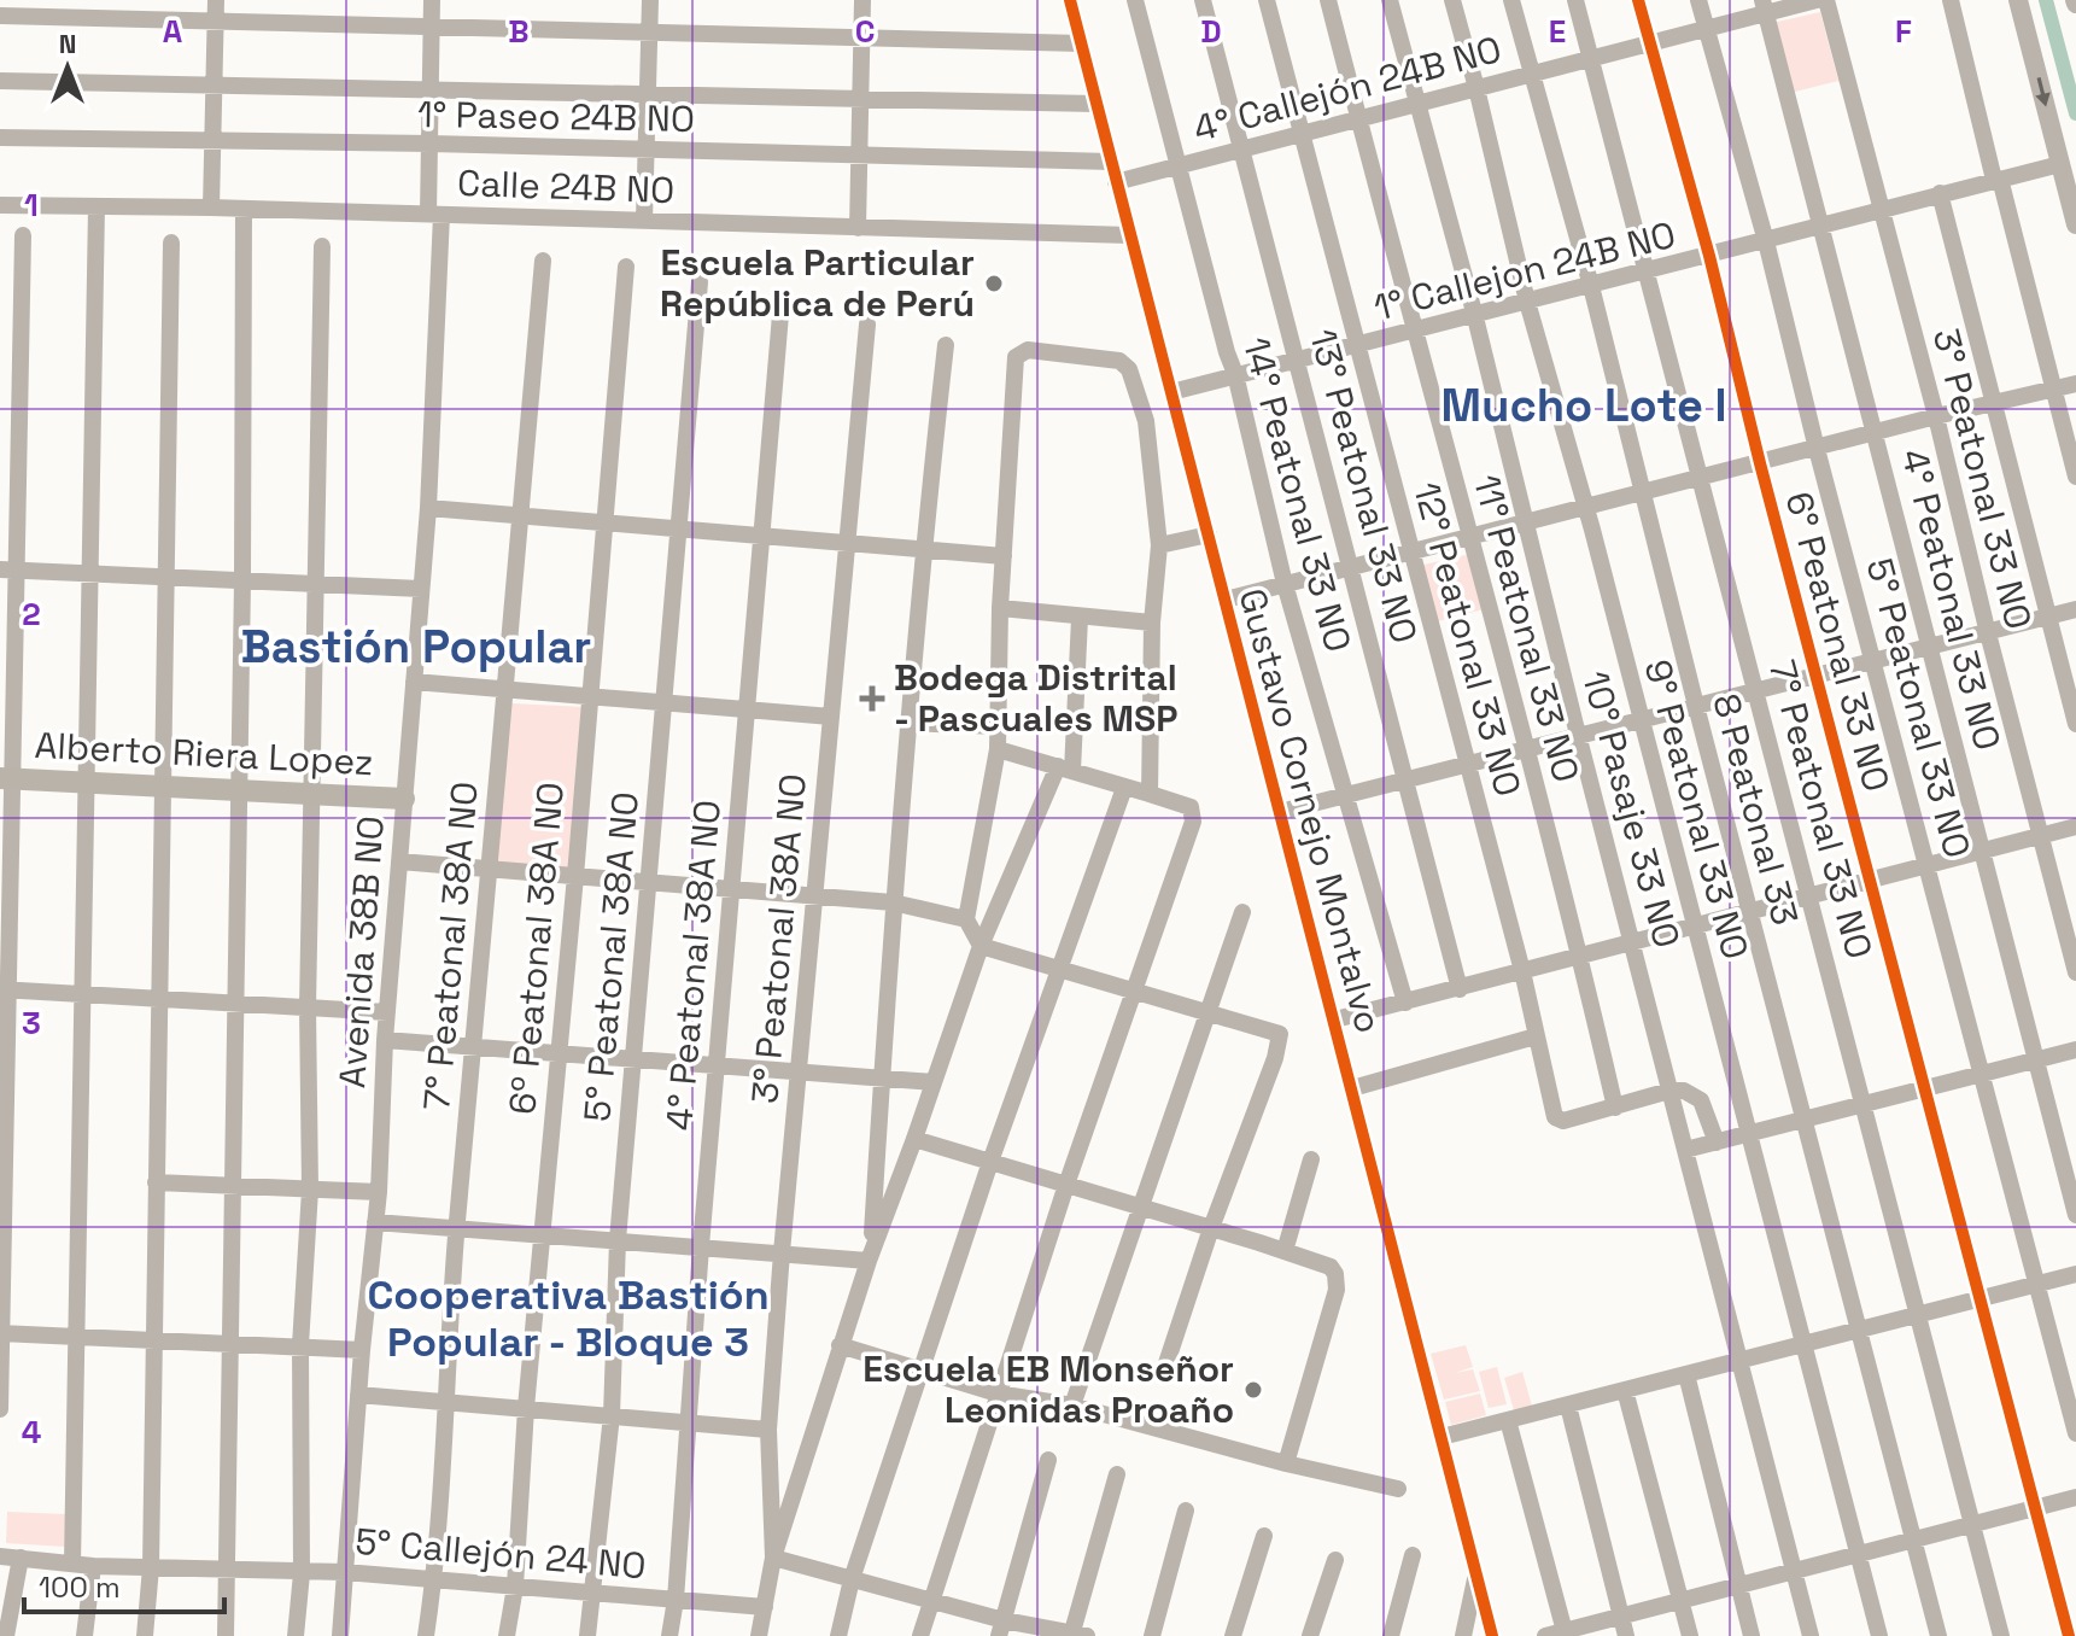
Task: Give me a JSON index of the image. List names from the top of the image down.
{
  "streets": {
    "main road": ["Alberto Riera Lopez"],
    "street": [
      "4° Callejón 24B NO",
      "1° Paseo 24B NO",
      "Calle 24B NO",
      "1° Callejon 24B NO",
      "3° Peatonal 33 NO",
      "13° Peatonal 33 NO",
      "14° Peatonal 33 NO",
      "4° Peatonal 33 NO",
      "11° Peatonal 33 NO",
      "12° Peatonal 33 NO",
      "6° Peatonal 33 NO",
      "5° Peatonal 33 NO",
      "10° Pasaje 33 NO",
      "9° Peatonal 33 NO",
      "8 Peatonal 33",
      "7° Peatonal 33 NO",
      "Gustavo Cornejo Montalvo",
      "3° Peatonal 38A NO",
      "7° Peatonal 38A NO",
      "6º Peatonal 38A NO",
      "Avenida 38B NO",
      "5° Peatonal 38A NO",
      "4° Peatonal 38A NO",
      "5° Callejón 24 NO"
    ]
  },
  "crossings": [
    ["4° Callejón 24B NO", "13° Peatonal 33 NO"],
    ["4° Callejón 24B NO", "14° Peatonal 33 NO"],
    ["4° Callejón 24B NO", "4° Peatonal 33 NO"],
    ["4° Callejón 24B NO", "11° Peatonal 33 NO"],
    ["4° Callejón 24B NO", "12° Peatonal 33 NO"],
    ["4° Callejón 24B NO", "6° Peatonal 33 NO"],
    ["4° Callejón 24B NO", "5° Peatonal 33 NO"],
    ["4° Callejón 24B NO", "10° Pasaje 33 NO"],
    ["4° Callejón 24B NO", "9° Peatonal 33 NO"],
    ["4° Callejón 24B NO", "8 Peatonal 33"],
    ["4° Callejón 24B NO", "7° Peatonal 33 NO"],
    ["4° Callejón 24B NO", "Gustavo Cornejo Montalvo"],
    ["1° Paseo 24B NO", "Gustavo Cornejo Montalvo"],
    ["1° Paseo 24B NO", "Avenida 38B NO"],
    ["Calle 24B NO", "Gustavo Cornejo Montalvo"],
    ["Calle 24B NO", "Avenida 38B NO"],
    ["1° Callejon 24B NO", "3° Peatonal 33 NO"],
    ["1° Callejon 24B NO", "13° Peatonal 33 NO"],
    ["1° Callejon 24B NO", "14° Peatonal 33 NO"],
    ["1° Callejon 24B NO", "4° Peatonal 33 NO"],
    ["1° Callejon 24B NO", "11° Peatonal 33 NO"],
    ["1° Callejon 24B NO", "12° Peatonal 33 NO"],
    ["1° Callejon 24B NO", "6° Peatonal 33 NO"],
    ["1° Callejon 24B NO", "5° Peatonal 33 NO"],
    ["1° Callejon 24B NO", "10° Pasaje 33 NO"],
    ["1° Callejon 24B NO", "9° Peatonal 33 NO"],
    ["1° Callejon 24B NO", "8 Peatonal 33"],
    ["1° Callejon 24B NO", "7° Peatonal 33 NO"],
    ["1° Callejon 24B NO", "Gustavo Cornejo Montalvo"],
    ["11° Peatonal 33 NO", "12° Peatonal 33 NO"],
    ["Alberto Riera Lopez", "Avenida 38B NO"],
    ["3° Peatonal 38A NO", "5° Callejón 24 NO"],
    ["7° Peatonal 38A NO", "5° Callejón 24 NO"],
    ["6º Peatonal 38A NO", "5° Callejón 24 NO"],
    ["Avenida 38B NO", "5° Callejón 24 NO"],
    ["5° Peatonal 38A NO", "5° Callejón 24 NO"],
    ["4° Peatonal 38A NO", "5° Callejón 24 NO"]
  ],
  "districts": ["Mucho Lote I", "Bastión Popular", "Cooperativa Bastión Popular - Bloque 3"],
  "places": {
    "other": ["Escuela Particular República de Perú", "Escuela EB Monseñor Leonidas Proaño"],
    "health": ["Bodega Distrital - Pascuales MSP"]
  },
  "scale_bar": "100 m",
  "north": "top",
  "grid": {
    "columns": [
      "A",
      "B",
      "C",
      "D",
      "E",
      "F"
    ],
    "rows": [
      "1",
      "2",
      "3",
      "4"
    ]
  }
}
